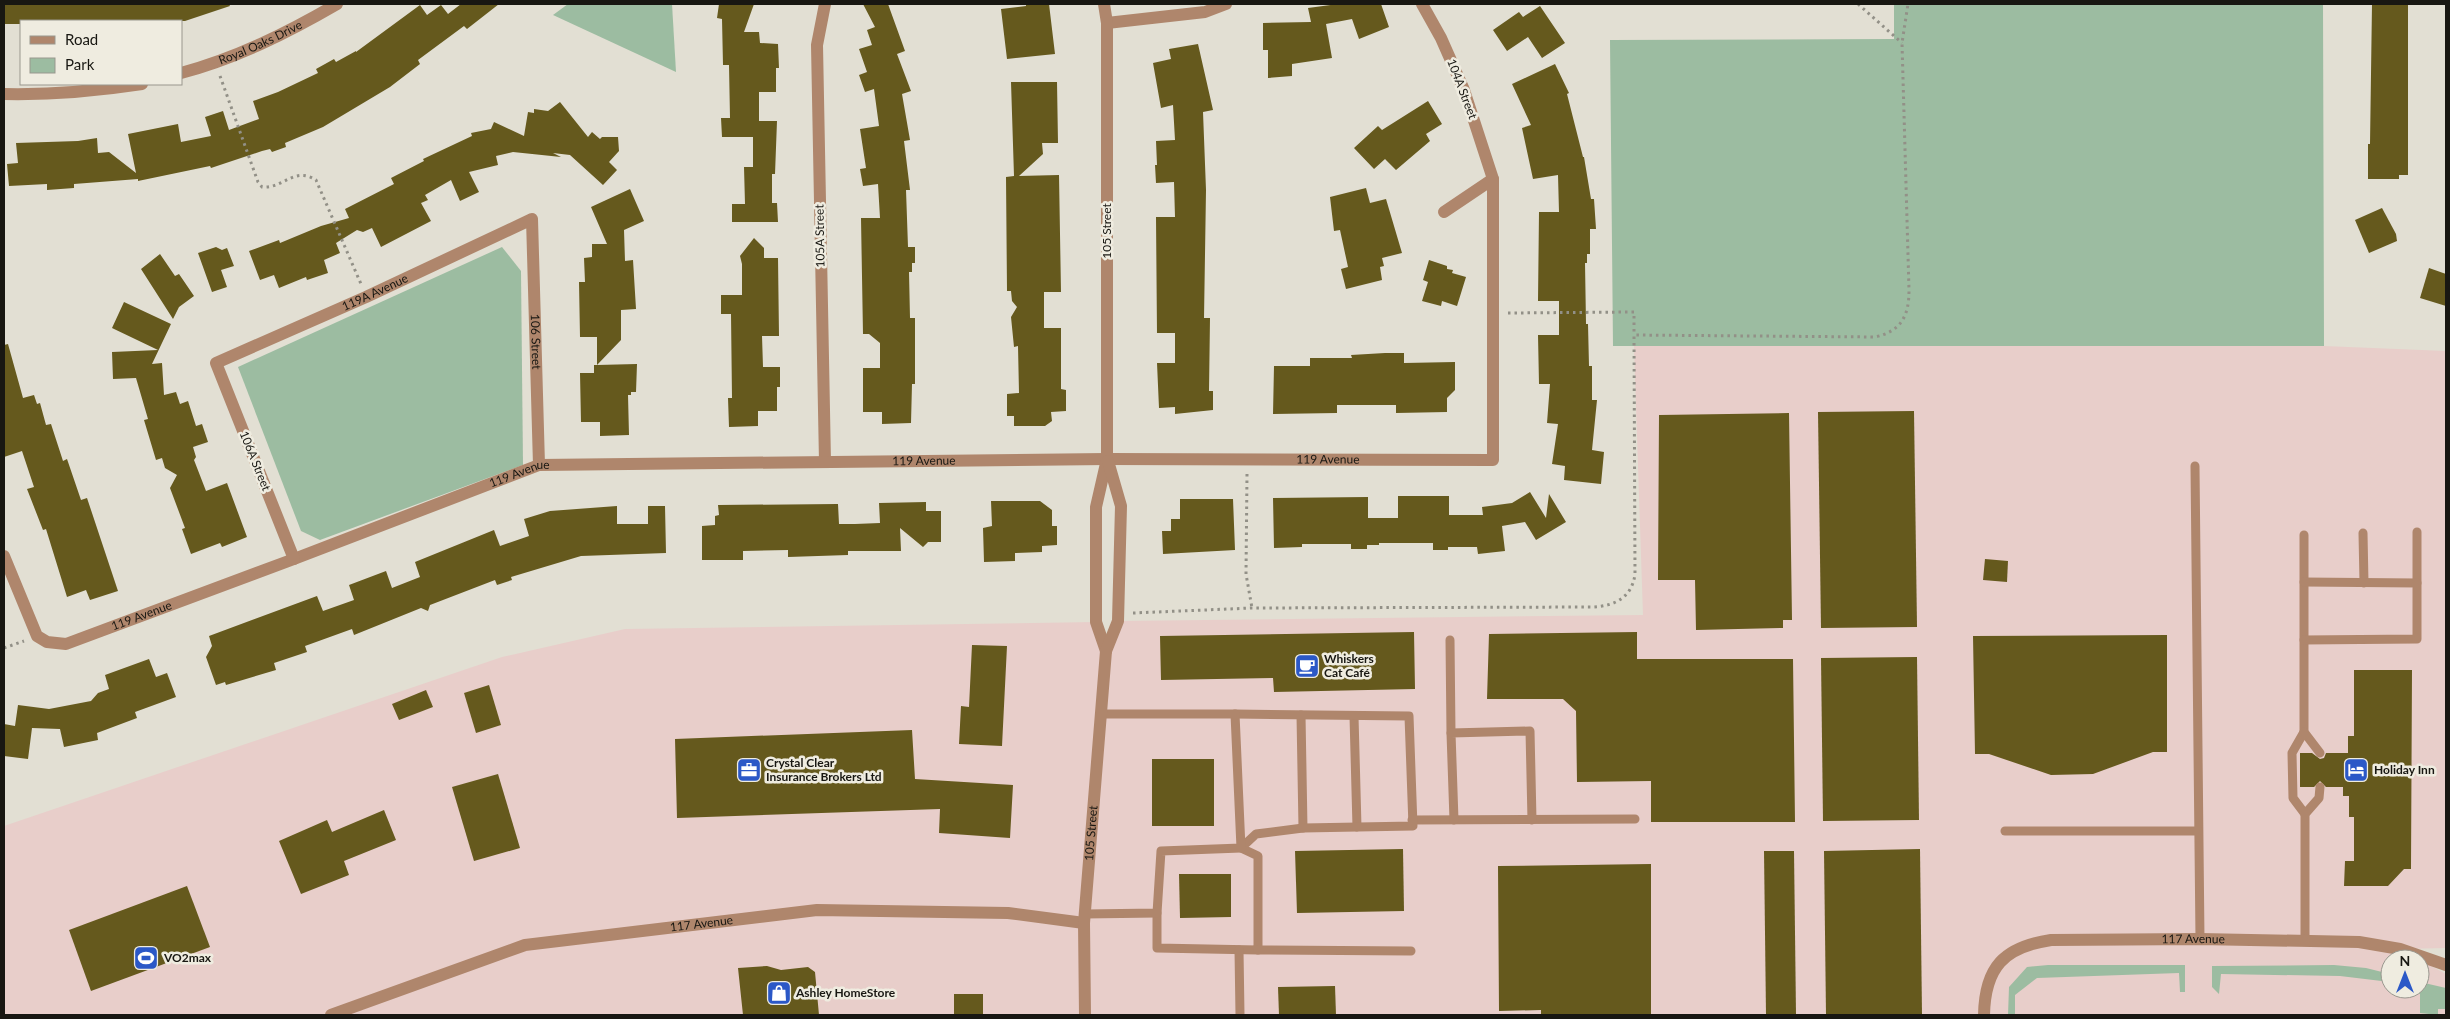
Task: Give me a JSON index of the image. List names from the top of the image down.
{
  "streets": {
    "street": [
      "Royal Oaks Drive",
      "104A Street",
      "105 Street",
      "105A Street",
      "119A Avenue",
      "106 Street",
      "119 Avenue",
      "106A Street",
      "117 Avenue"
    ]
  },
  "crossings": [
    ["104A Street", "119 Avenue"],
    ["105 Street", "119 Avenue"],
    ["105 Street", "117 Avenue"],
    ["105A Street", "119 Avenue"],
    ["119A Avenue", "106 Street"],
    ["119A Avenue", "106A Street"],
    ["106 Street", "119 Avenue"],
    ["119 Avenue", "106A Street"]
  ],
  "places": {
    "cafe": ["Whiskers Cat Café"],
    "office": ["Crystal Clear Insurance Brokers Ltd"],
    "hotel": ["Holiday Inn"],
    "sports": ["VO2max"],
    "shop": ["Ashley HomeStore"]
  },
  "legend": ["Road", "Park"],
  "north": "top"
}
